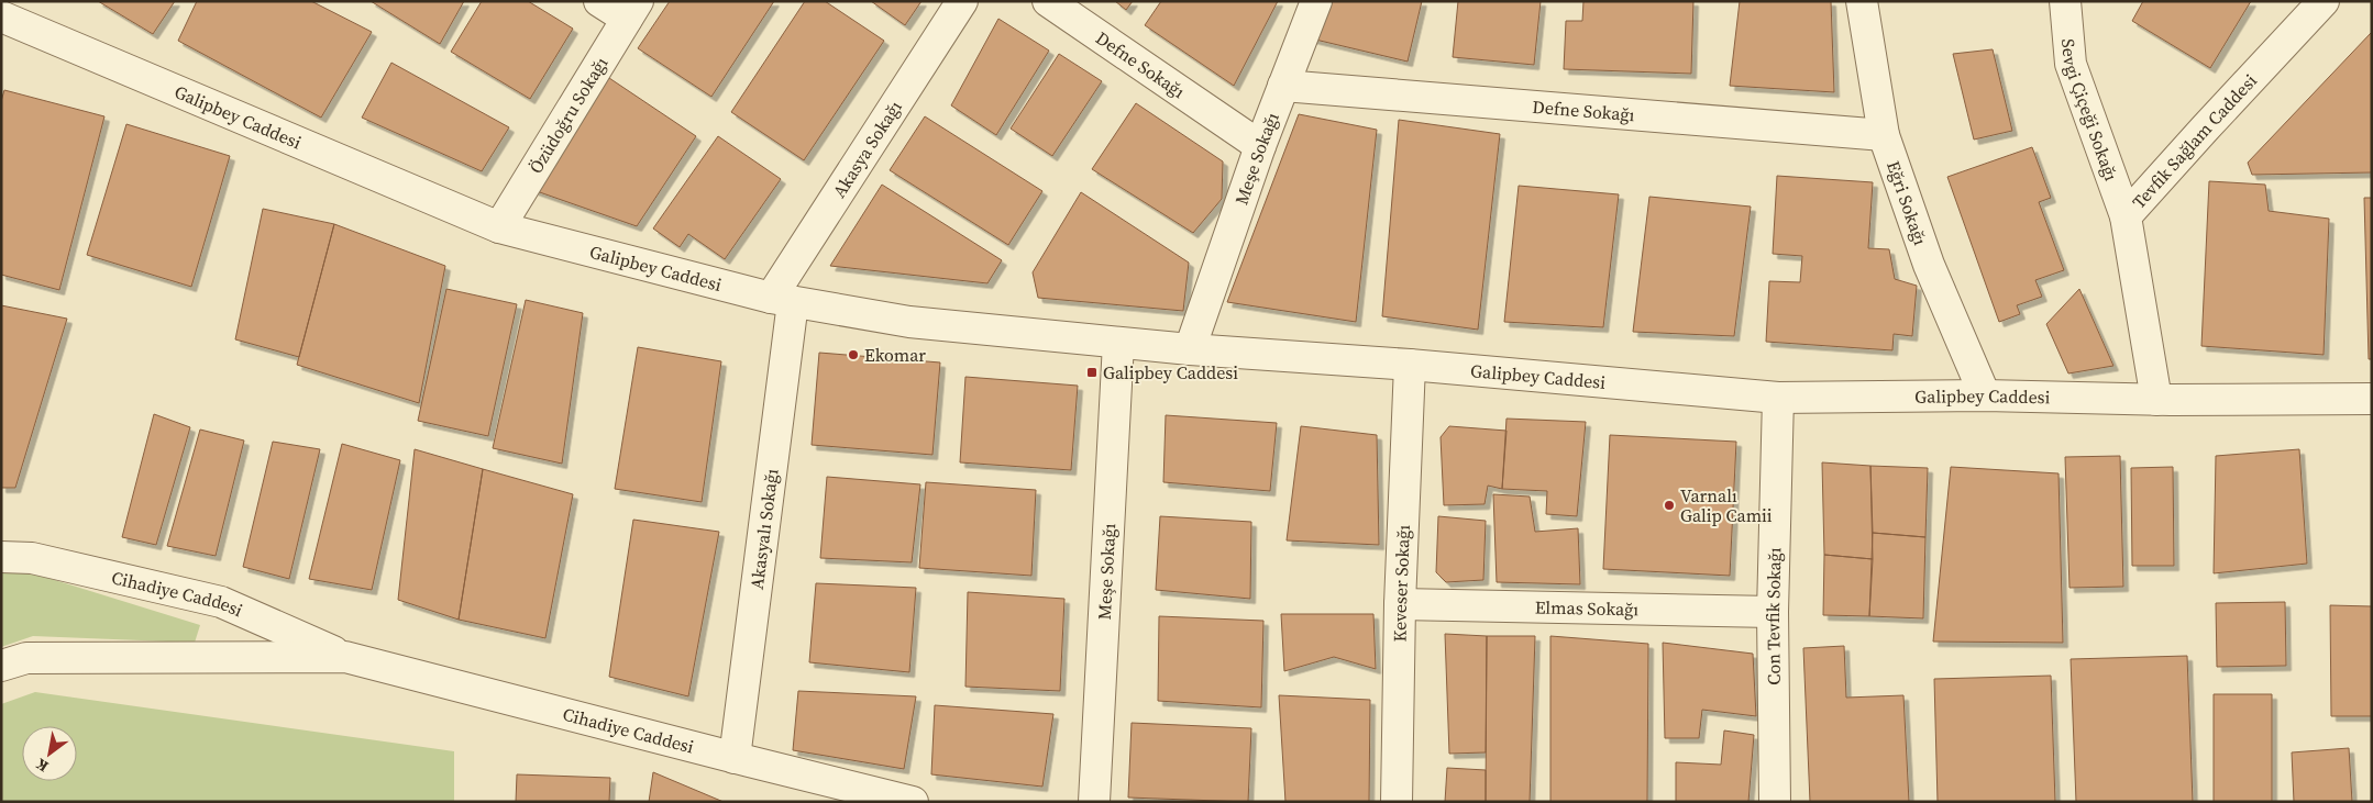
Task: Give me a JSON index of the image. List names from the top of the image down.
{
  "streets": {
    "street": [
      "Defne Sokağı",
      "Sevgi Çiçeği Sokağı",
      "Özüdoğru Sokağı",
      "Galipbey Caddesi",
      "Tevfik Sağlam Caddesi",
      "Akasya Sokağı",
      "Meşe Sokağı",
      "Eğri Sokağı",
      "Akasyalı Sokağı",
      "Keveser Sokağı",
      "Cihadiye Caddesi",
      "Elmas Sokağı",
      "Con Tevfik Sokağı"
    ]
  },
  "crossings": [
    ["Defne Sokağı", "Meşe Sokağı"],
    ["Defne Sokağı", "Eğri Sokağı"],
    ["Sevgi Çiçeği Sokağı", "Tevfik Sağlam Caddesi"],
    ["Özüdoğru Sokağı", "Galipbey Caddesi"],
    ["Galipbey Caddesi", "Tevfik Sağlam Caddesi"],
    ["Galipbey Caddesi", "Akasya Sokağı"],
    ["Galipbey Caddesi", "Meşe Sokağı"],
    ["Galipbey Caddesi", "Eğri Sokağı"],
    ["Galipbey Caddesi", "Akasyalı Sokağı"],
    ["Galipbey Caddesi", "Keveser Sokağı"],
    ["Galipbey Caddesi", "Con Tevfik Sokağı"],
    ["Akasya Sokağı", "Akasyalı Sokağı"],
    ["Akasyalı Sokağı", "Cihadiye Caddesi"],
    ["Keveser Sokağı", "Elmas Sokağı"],
    ["Elmas Sokağı", "Con Tevfik Sokağı"]
  ],
  "places": {
    "other": ["Ekomar", "Varnalı Galip Camii"],
    "transit": ["Galipbey Caddesi"]
  },
  "north": "bottom left"
}
